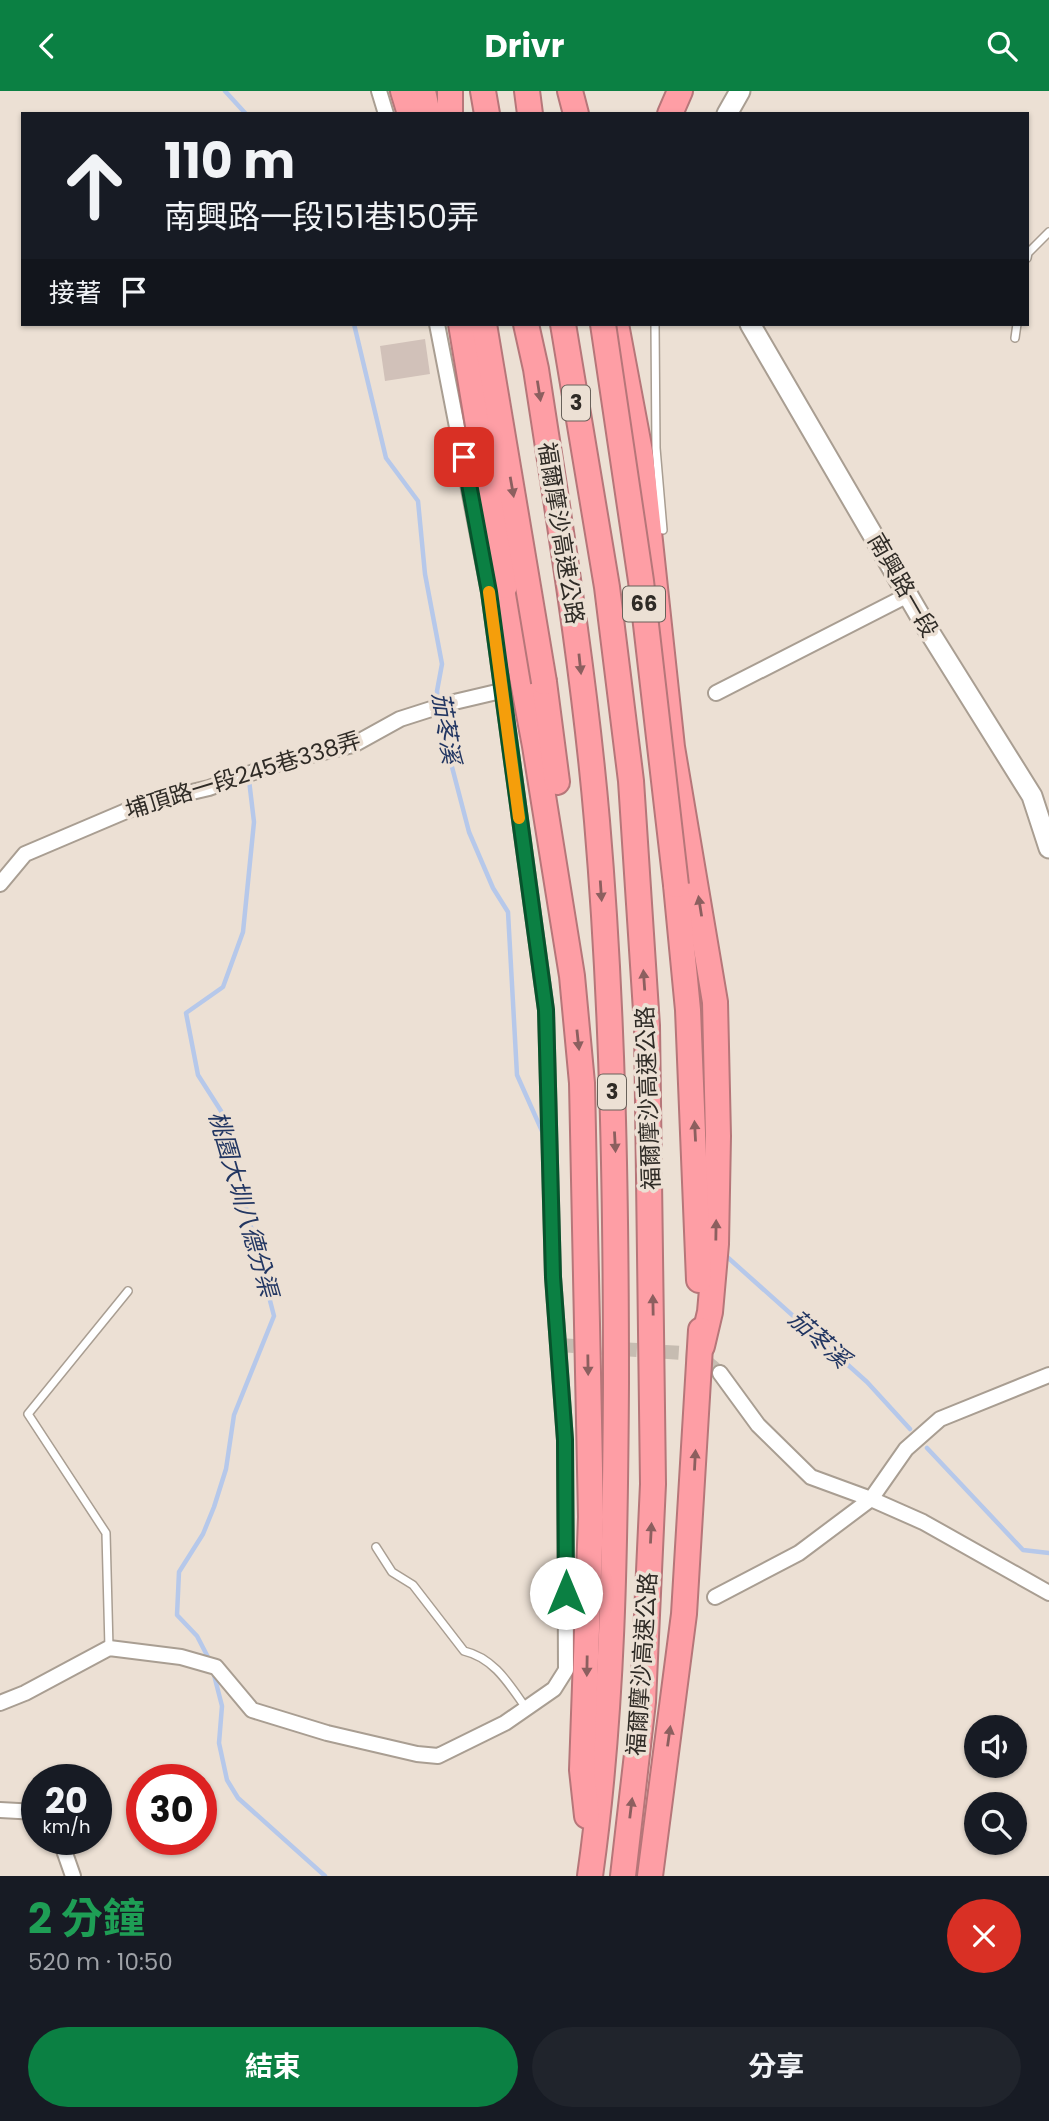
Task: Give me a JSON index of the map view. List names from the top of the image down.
{
  "streets": {
    "highway": ["3", "福爾摩沙高速公路", "66"],
    "street": ["南興路一段", "埔頂路一段245巷338弄"]
  },
  "water": ["茄苳溪", "桃園大圳八德分渠"],
  "page": {
    "header": "Drivr",
    "turn": ["110 m", "南興路一段151巷150弄"],
    "then": "接著",
    "speed": "20 km/h",
    "limit": "30",
    "heading": ["2 分鐘", "520 m · 10:50"],
    "buttons": ["結束", "分享"]
  }
}
